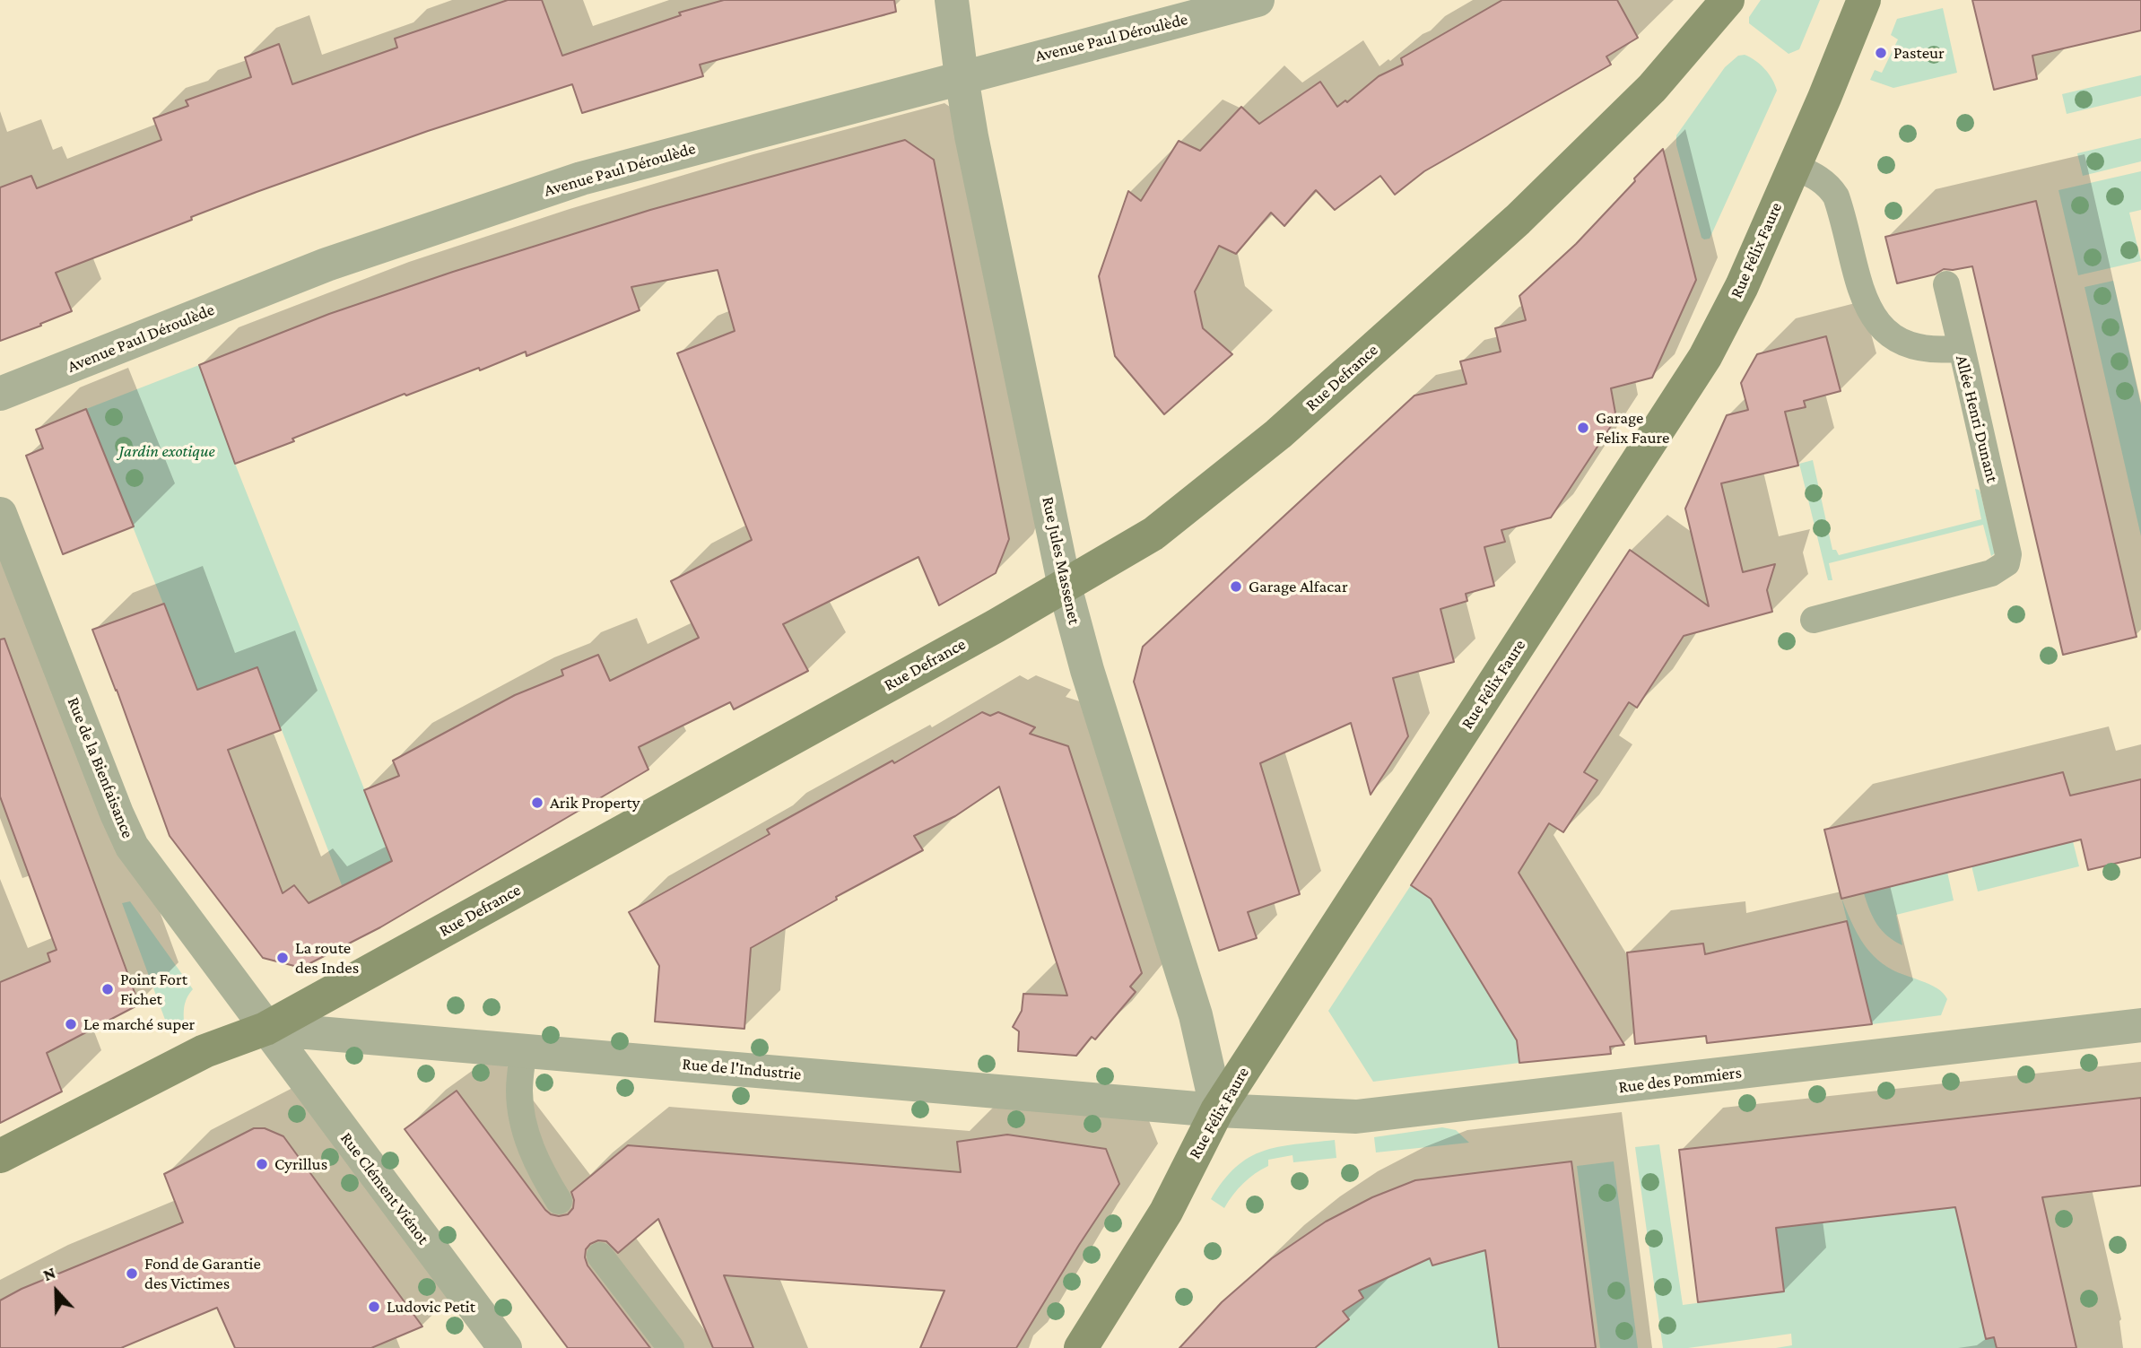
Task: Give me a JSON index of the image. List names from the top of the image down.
{
  "streets": {
    "main road": ["Rue Félix Faure", "Rue Defrance"],
    "street": [
      "Avenue Paul Déroulède",
      "Rue Jules Massenet",
      "Rue de la Bienfaisance",
      "Rue de l'Industrie",
      "Rue des Pommiers",
      "Rue Clément Viénot"
    ],
    "lane": ["Allée Henri Dunant"]
  },
  "crossings": [
    ["Avenue Paul Déroulède", "Rue Jules Massenet"],
    ["Rue Félix Faure", "Allée Henri Dunant"],
    ["Rue Félix Faure", "Rue Jules Massenet"],
    ["Rue Félix Faure", "Rue de l'Industrie"],
    ["Rue Félix Faure", "Rue des Pommiers"],
    ["Rue Defrance", "Rue Jules Massenet"],
    ["Rue Defrance", "Rue de la Bienfaisance"],
    ["Rue Defrance", "Rue de l'Industrie"],
    ["Rue Defrance", "Rue Clément Viénot"],
    ["Rue Jules Massenet", "Rue de l'Industrie"],
    ["Rue Jules Massenet", "Rue des Pommiers"],
    ["Rue de la Bienfaisance", "Rue de l'Industrie"],
    ["Rue de la Bienfaisance", "Rue Clément Viénot"],
    ["Rue de l'Industrie", "Rue des Pommiers"],
    ["Rue de l'Industrie", "Rue Clément Viénot"]
  ],
  "parks": ["Jardin exotique"],
  "places": [
    "Pasteur",
    "Garage Felix Faure",
    "Garage Alfacar",
    "Arik Property",
    "La route des Indes",
    "Point Fort Fichet",
    "Le marché super",
    "Cyrillus",
    "Fond de Garantie des Victimes",
    "Ludovic Petit"
  ],
  "north": "top"
}
